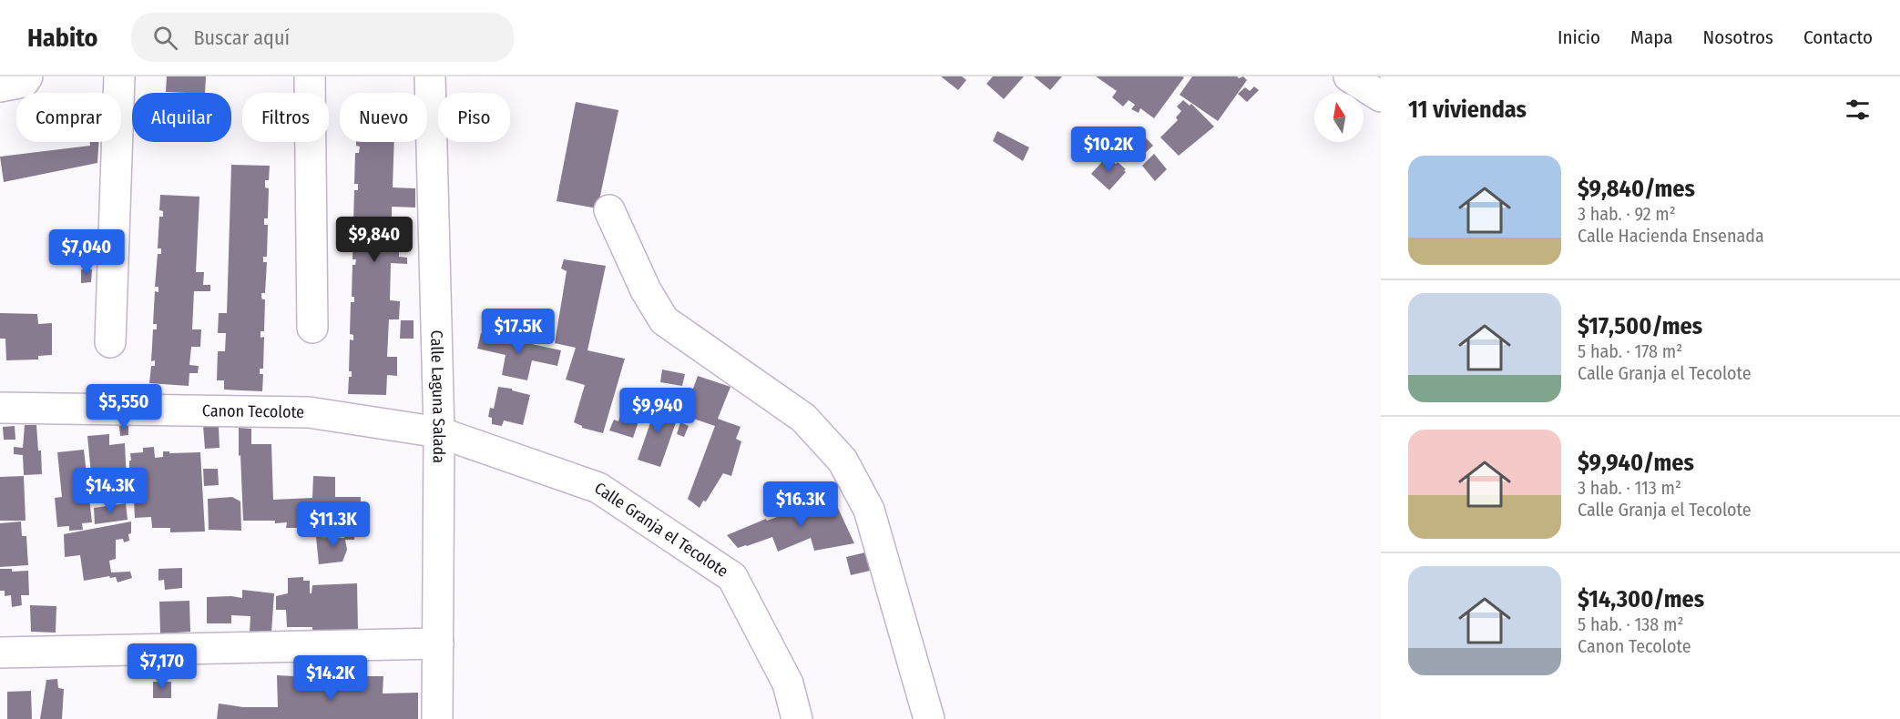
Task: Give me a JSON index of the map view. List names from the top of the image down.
{
  "streets": {
    "street": ["Calle Laguna Salada", "Canon Tecolote", "Calle Granja el Tecolote"]
  },
  "crossings": [
    ["Calle Laguna Salada", "Canon Tecolote"],
    ["Calle Laguna Salada", "Calle Granja el Tecolote"],
    ["Canon Tecolote", "Calle Granja el Tecolote"]
  ],
  "north": "top",
  "page": {
    "header": "Habito",
    "search": "Buscar aquí",
    "nav": [
      "Inicio",
      "Mapa",
      "Nosotros",
      "Contacto"
    ],
    "heading": "11 viviendas",
    "chip": [
      "Comprar",
      "Alquilar",
      "Filtros",
      "Nuevo",
      "Piso"
    ],
    "price": [
      "$10.2K",
      "$9,840",
      "$7,040",
      "$17.5K",
      "$5,550",
      "$9,940",
      "$14.3K",
      "$16.3K",
      "$11.3K",
      "$7,170",
      "$14.2K"
    ],
    "list": [
      {
        "name": "$9,840/mes",
        "note": "3 hab. · 92 m² · Calle Hacienda Ensenada"
      },
      {
        "name": "$17,500/mes",
        "note": "5 hab. · 178 m² · Calle Granja el Tecolote"
      },
      {
        "name": "$9,940/mes",
        "note": "3 hab. · 113 m² · Calle Granja el Tecolote"
      },
      {
        "name": "$14,300/mes",
        "note": "5 hab. · 138 m² · Canon Tecolote"
      }
    ]
  }
}
